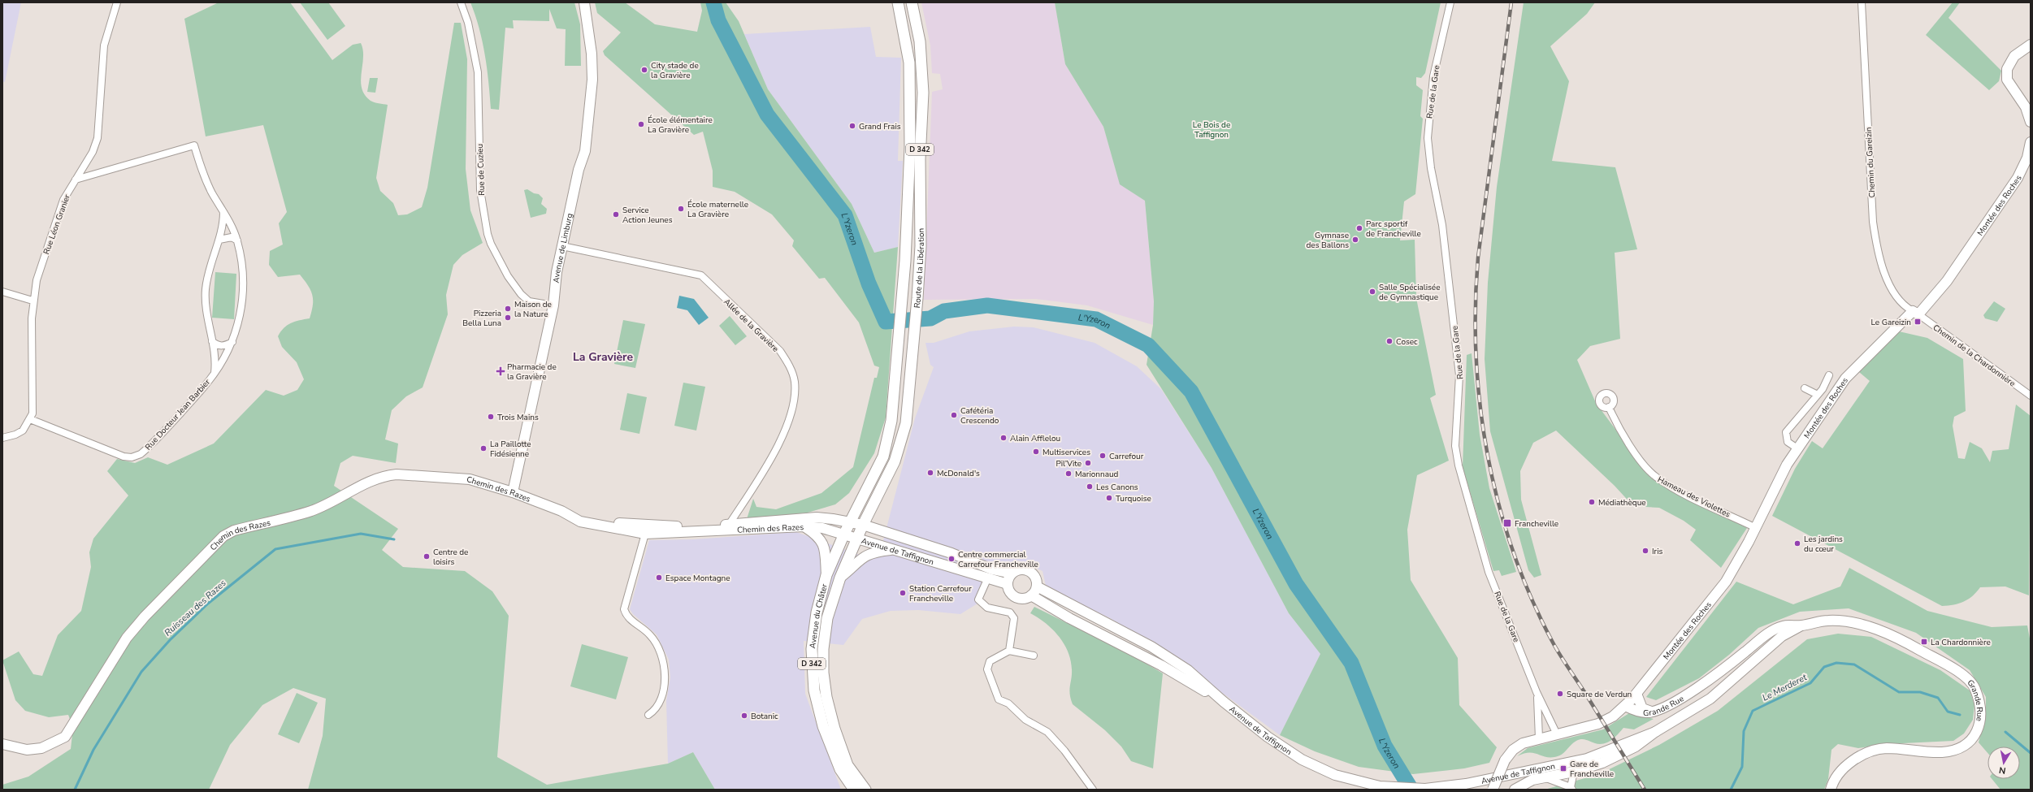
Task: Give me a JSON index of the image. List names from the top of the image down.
{
  "streets": {
    "main road": ["D 342", "Route de la Libération", "Avenue du Châter"],
    "street": [
      "Rue de la Gare",
      "Chemin du Gareizin",
      "Rue de Cuzieu",
      "Montée des Roches",
      "Rue Léon Granier",
      "Avenue de Limburg",
      "Allée de la Gravière",
      "Chemin de la Chardonnière",
      "Rue Docteur Jean Barbier",
      "Chemin des Razes",
      "Hameau des Violettes",
      "Avenue de Taffignon",
      "Grande Rue"
    ]
  },
  "crossings": [
    ["Rue de la Gare", "Grande Rue"],
    ["Chemin du Gareizin", "Montée des Roches"],
    ["Chemin du Gareizin", "Chemin de la Chardonnière"],
    ["Rue de Cuzieu", "Avenue de Limburg"],
    ["Montée des Roches", "Chemin de la Chardonnière"],
    ["Montée des Roches", "Hameau des Violettes"],
    ["Montée des Roches", "Grande Rue"],
    ["Rue Léon Granier", "Rue Docteur Jean Barbier"],
    ["Avenue de Limburg", "Allée de la Gravière"],
    ["Avenue de Limburg", "Chemin des Razes"],
    ["Route de la Libération", "Chemin des Razes"],
    ["Route de la Libération", "Avenue de Taffignon"],
    ["Route de la Libération", "Avenue du Châter"],
    ["Allée de la Gravière", "Chemin des Razes"],
    ["Chemin des Razes", "Avenue de Taffignon"],
    ["Chemin des Razes", "Avenue du Châter"],
    ["Avenue de Taffignon", "Avenue du Châter"],
    ["Avenue de Taffignon", "Grande Rue"]
  ],
  "districts": ["La Gravière"],
  "water": ["L'Yzeron", "Ruisseau des Razes", "Le Merderet"],
  "parks": ["Le Bois de Taffignon"],
  "places": {
    "other": [
      "City stade de la Gravière",
      "École élémentaire La Gravière",
      "Grand Frais",
      "École maternelle La Gravière",
      "Service Action Jeunes",
      "Parc sportif de Francheville",
      "Gymnase des Ballons",
      "Salle Spécialisée de Gymnastique",
      "Maison de la Nature",
      "Pizzeria Bella Luna",
      "Cosec",
      "Cafétéria Crescendo",
      "Trois Mains",
      "Alain Afflelou",
      "La Paillotte Fidésienne",
      "Multiservices",
      "Carrefour",
      "Pil’Vite",
      "McDonald's",
      "Marionnaud",
      "Les Canons",
      "Turquoise",
      "Médiathèque",
      "Les jardins du cœur",
      "Iris",
      "Centre de loisirs",
      "Centre commercial Carrefour Francheville",
      "Espace Montagne",
      "Station Carrefour Francheville",
      "Square de Verdun",
      "Botanic"
    ],
    "transit": [
      "Le Gareizin",
      "Francheville",
      "La Chardonnière",
      "Gare de Francheville"
    ],
    "health": ["Pharmacie de la Gravière"]
  },
  "north": "bottom"
}
